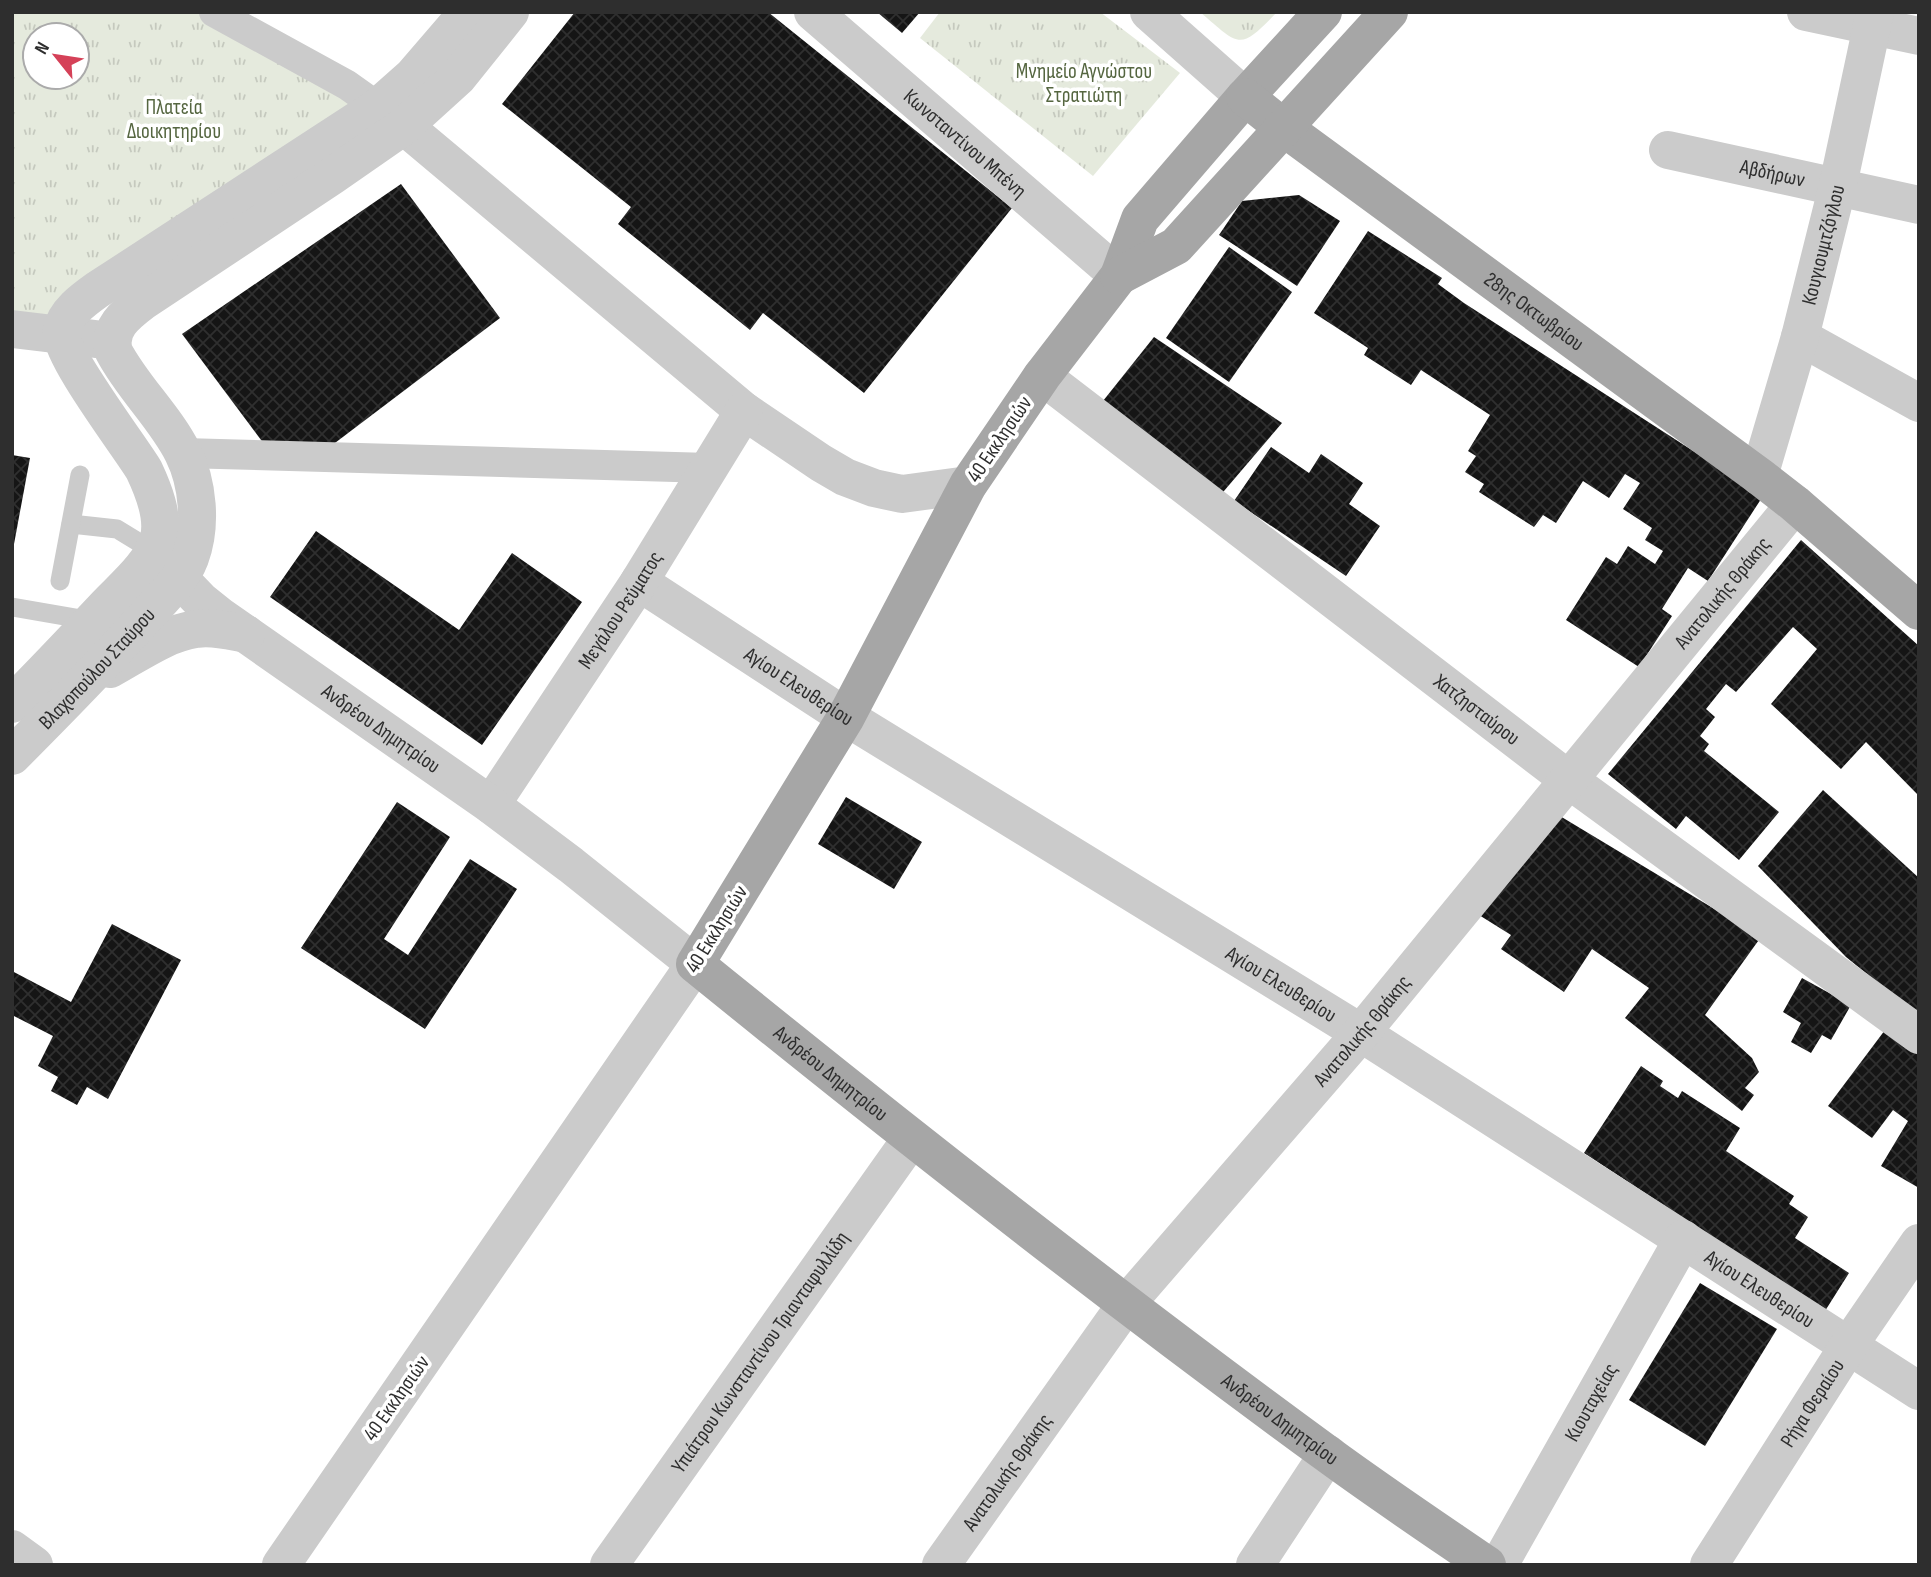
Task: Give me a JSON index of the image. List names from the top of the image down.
{
  "streets": {
    "main road": ["28ης Οκτωβρίου", "40 Εκκλησιών", "Ανδρέου Δημητρίου"],
    "street": [
      "Κωνσταντίνου Μπένη",
      "Αβδήρων",
      "Κουγιουμτζόγλου",
      "Ανατολικής Θράκης",
      "Μεγάλου Ρεύματος",
      "Βλαχοπούλου Σταύρου",
      "Αγίου Ελευθερίου",
      "Χατζησταύρου",
      "Υπιάτρου Κωνσταντίνου Τριανταφυλλίδη",
      "Κιουταχείας",
      "Ρήγα Φεραίου"
    ]
  },
  "crossings": [
    ["Κωνσταντίνου Μπένη", "40 Εκκλησιών"],
    ["Αβδήρων", "Κουγιουμτζόγλου"],
    ["Κουγιουμτζόγλου", "28ης Οκτωβρίου"],
    ["28ης Οκτωβρίου", "40 Εκκλησιών"],
    ["28ης Οκτωβρίου", "Ανατολικής Θράκης"],
    ["40 Εκκλησιών", "Αγίου Ελευθερίου"],
    ["40 Εκκλησιών", "Χατζησταύρου"],
    ["40 Εκκλησιών", "Ανδρέου Δημητρίου"],
    ["Ανατολικής Θράκης", "Αγίου Ελευθερίου"],
    ["Ανατολικής Θράκης", "Χατζησταύρου"],
    ["Ανατολικής Θράκης", "Ανδρέου Δημητρίου"],
    ["Μεγάλου Ρεύματος", "Αγίου Ελευθερίου"],
    ["Μεγάλου Ρεύματος", "Ανδρέου Δημητρίου"],
    ["Βλαχοπούλου Σταύρου", "Ανδρέου Δημητρίου"],
    ["Αγίου Ελευθερίου", "Κιουταχείας"],
    ["Αγίου Ελευθερίου", "Ρήγα Φεραίου"],
    ["Ανδρέου Δημητρίου", "Υπιάτρου Κωνσταντίνου Τριανταφυλλίδη"]
  ],
  "parks": ["Μνημείο Αγνώστου Στρατιώτη", "Πλατεία Διοικητηρίου"],
  "north": "top left"
}
